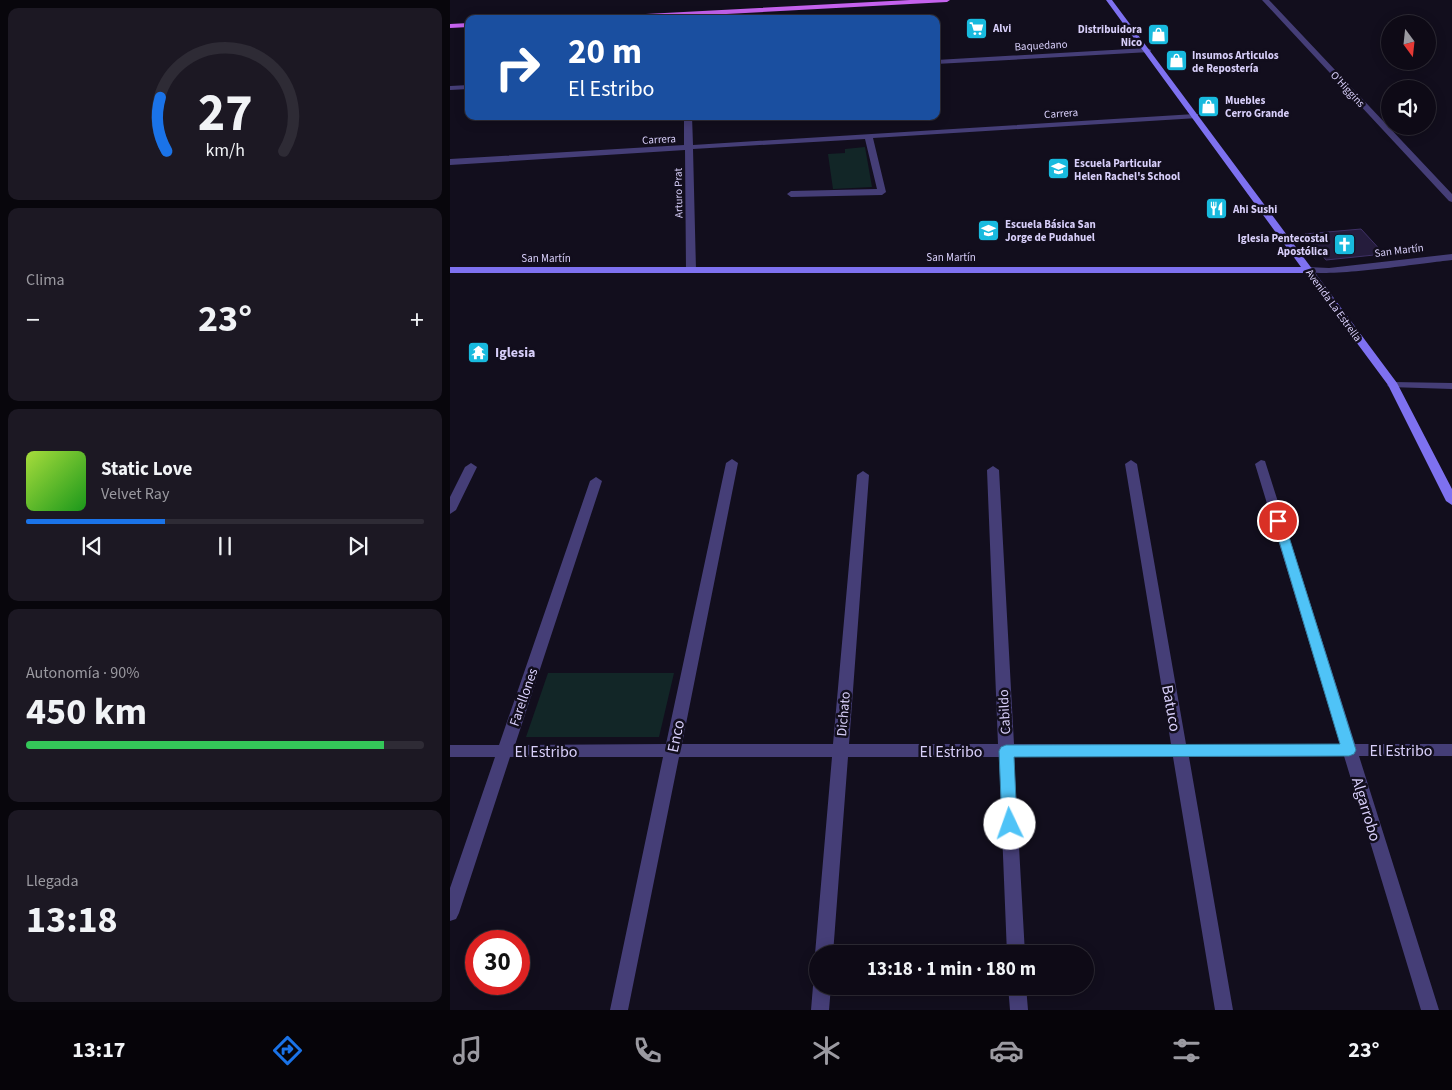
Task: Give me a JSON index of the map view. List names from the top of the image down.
{
  "streets": {
    "main road": ["San Martín", "Avenida La Estrella"],
    "street": [
      "Baquedano",
      "O'Higgins",
      "Carrera",
      "Arturo Prat",
      "Farellones",
      "Batuco",
      "Cabildo",
      "Dichato",
      "Enco",
      "El Estribo",
      "Algarrobo"
    ]
  },
  "crossings": [
    ["Baquedano", "Avenida La Estrella"],
    ["Carrera", "Arturo Prat"],
    ["Carrera", "Avenida La Estrella"],
    ["Arturo Prat", "San Martín"],
    ["San Martín", "Avenida La Estrella"],
    ["Farellones", "El Estribo"],
    ["Batuco", "El Estribo"],
    ["Cabildo", "El Estribo"],
    ["Dichato", "El Estribo"],
    ["Enco", "El Estribo"],
    ["El Estribo", "Algarrobo"]
  ],
  "places": {
    "supermarket": ["Alvi"],
    "shop": ["Distribuidora Nico", "Insumos Articulos de Repostería", "Muebles Cerro Grande"],
    "school or university": ["Escuela Particular Helen Rachel's School", "Escuela Básica San Jorge de Pudahuel"],
    "restaurant": ["Ahi Sushi"],
    "church": ["Iglesia Pentecostal Apostólica"],
    "temple": ["Iglesia"]
  },
  "north": "bottom",
  "page": {
    "turn": ["20 m", "El Estribo"],
    "tile": [
      "Clima",
      ["Autonomía · 90%", "450 km"],
      ["Llegada", "13:18"]
    ],
    "heat": ["−", "23°", "+"],
    "song": ["Static Love", "Velvet Ray"],
    "limit": "30",
    "trip": "13:18 · 1 min · 180 m",
    "tabs": ["13:17", "23°"],
    "gauge": ["27", "km/h"]
  }
}
